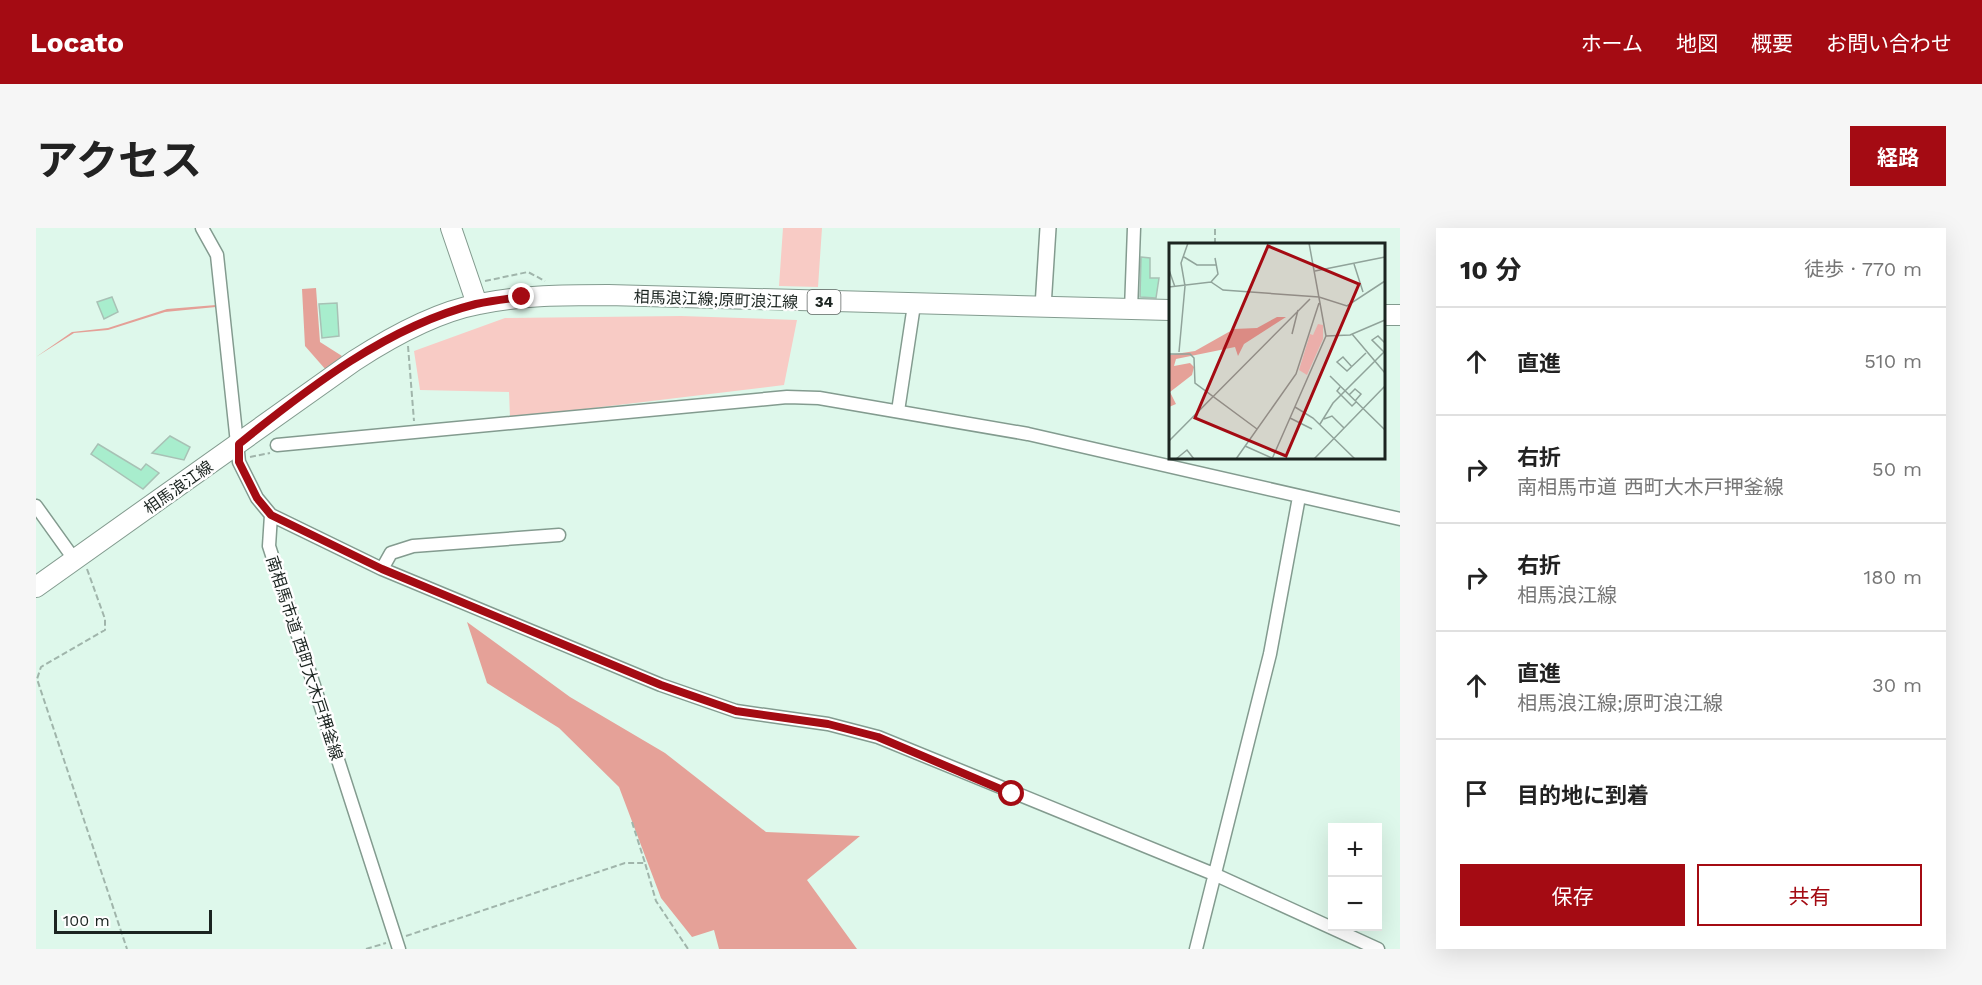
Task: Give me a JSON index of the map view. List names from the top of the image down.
{
  "streets": {
    "main road": ["相馬浪江線;原町浪江線", "34", "相馬浪江線"],
    "street": ["南相馬市道 西町大木戸押釜線"]
  },
  "crossings": [
    ["相馬浪江線;原町浪江線", "相馬浪江線"]
  ],
  "scale_bar": "100 m",
  "page": {
    "header": "Locato",
    "nav": [
      "ホーム",
      "地図",
      "概要",
      "お問い合わせ"
    ],
    "title": "アクセス",
    "buttons": [
      "経路",
      ["保存", "共有"]
    ],
    "heading": ["10 分", "徒歩 · 770 m"],
    "list": [
      ["直進", "510 m"],
      ["右折", "南相馬市道 西町大木戸押釜線", "50 m"],
      ["右折", "相馬浪江線", "180 m"],
      ["直進", "相馬浪江線;原町浪江線", "30 m"],
      "目的地に到着"
    ],
    "map_buttons": ["+", "−"],
    "scale": "100 m"
  }
}
